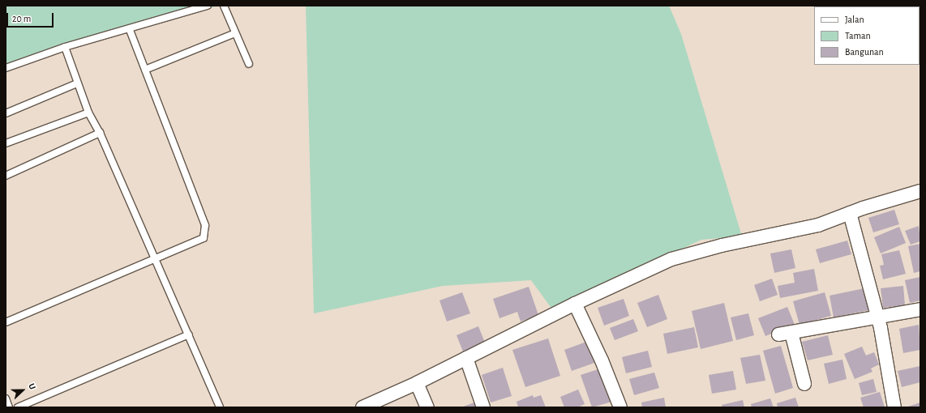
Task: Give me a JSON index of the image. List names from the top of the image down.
{
  "legend": ["Jalan", "Taman", "Bangunan"],
  "scale_bar": "20 m",
  "north": "right"
}
